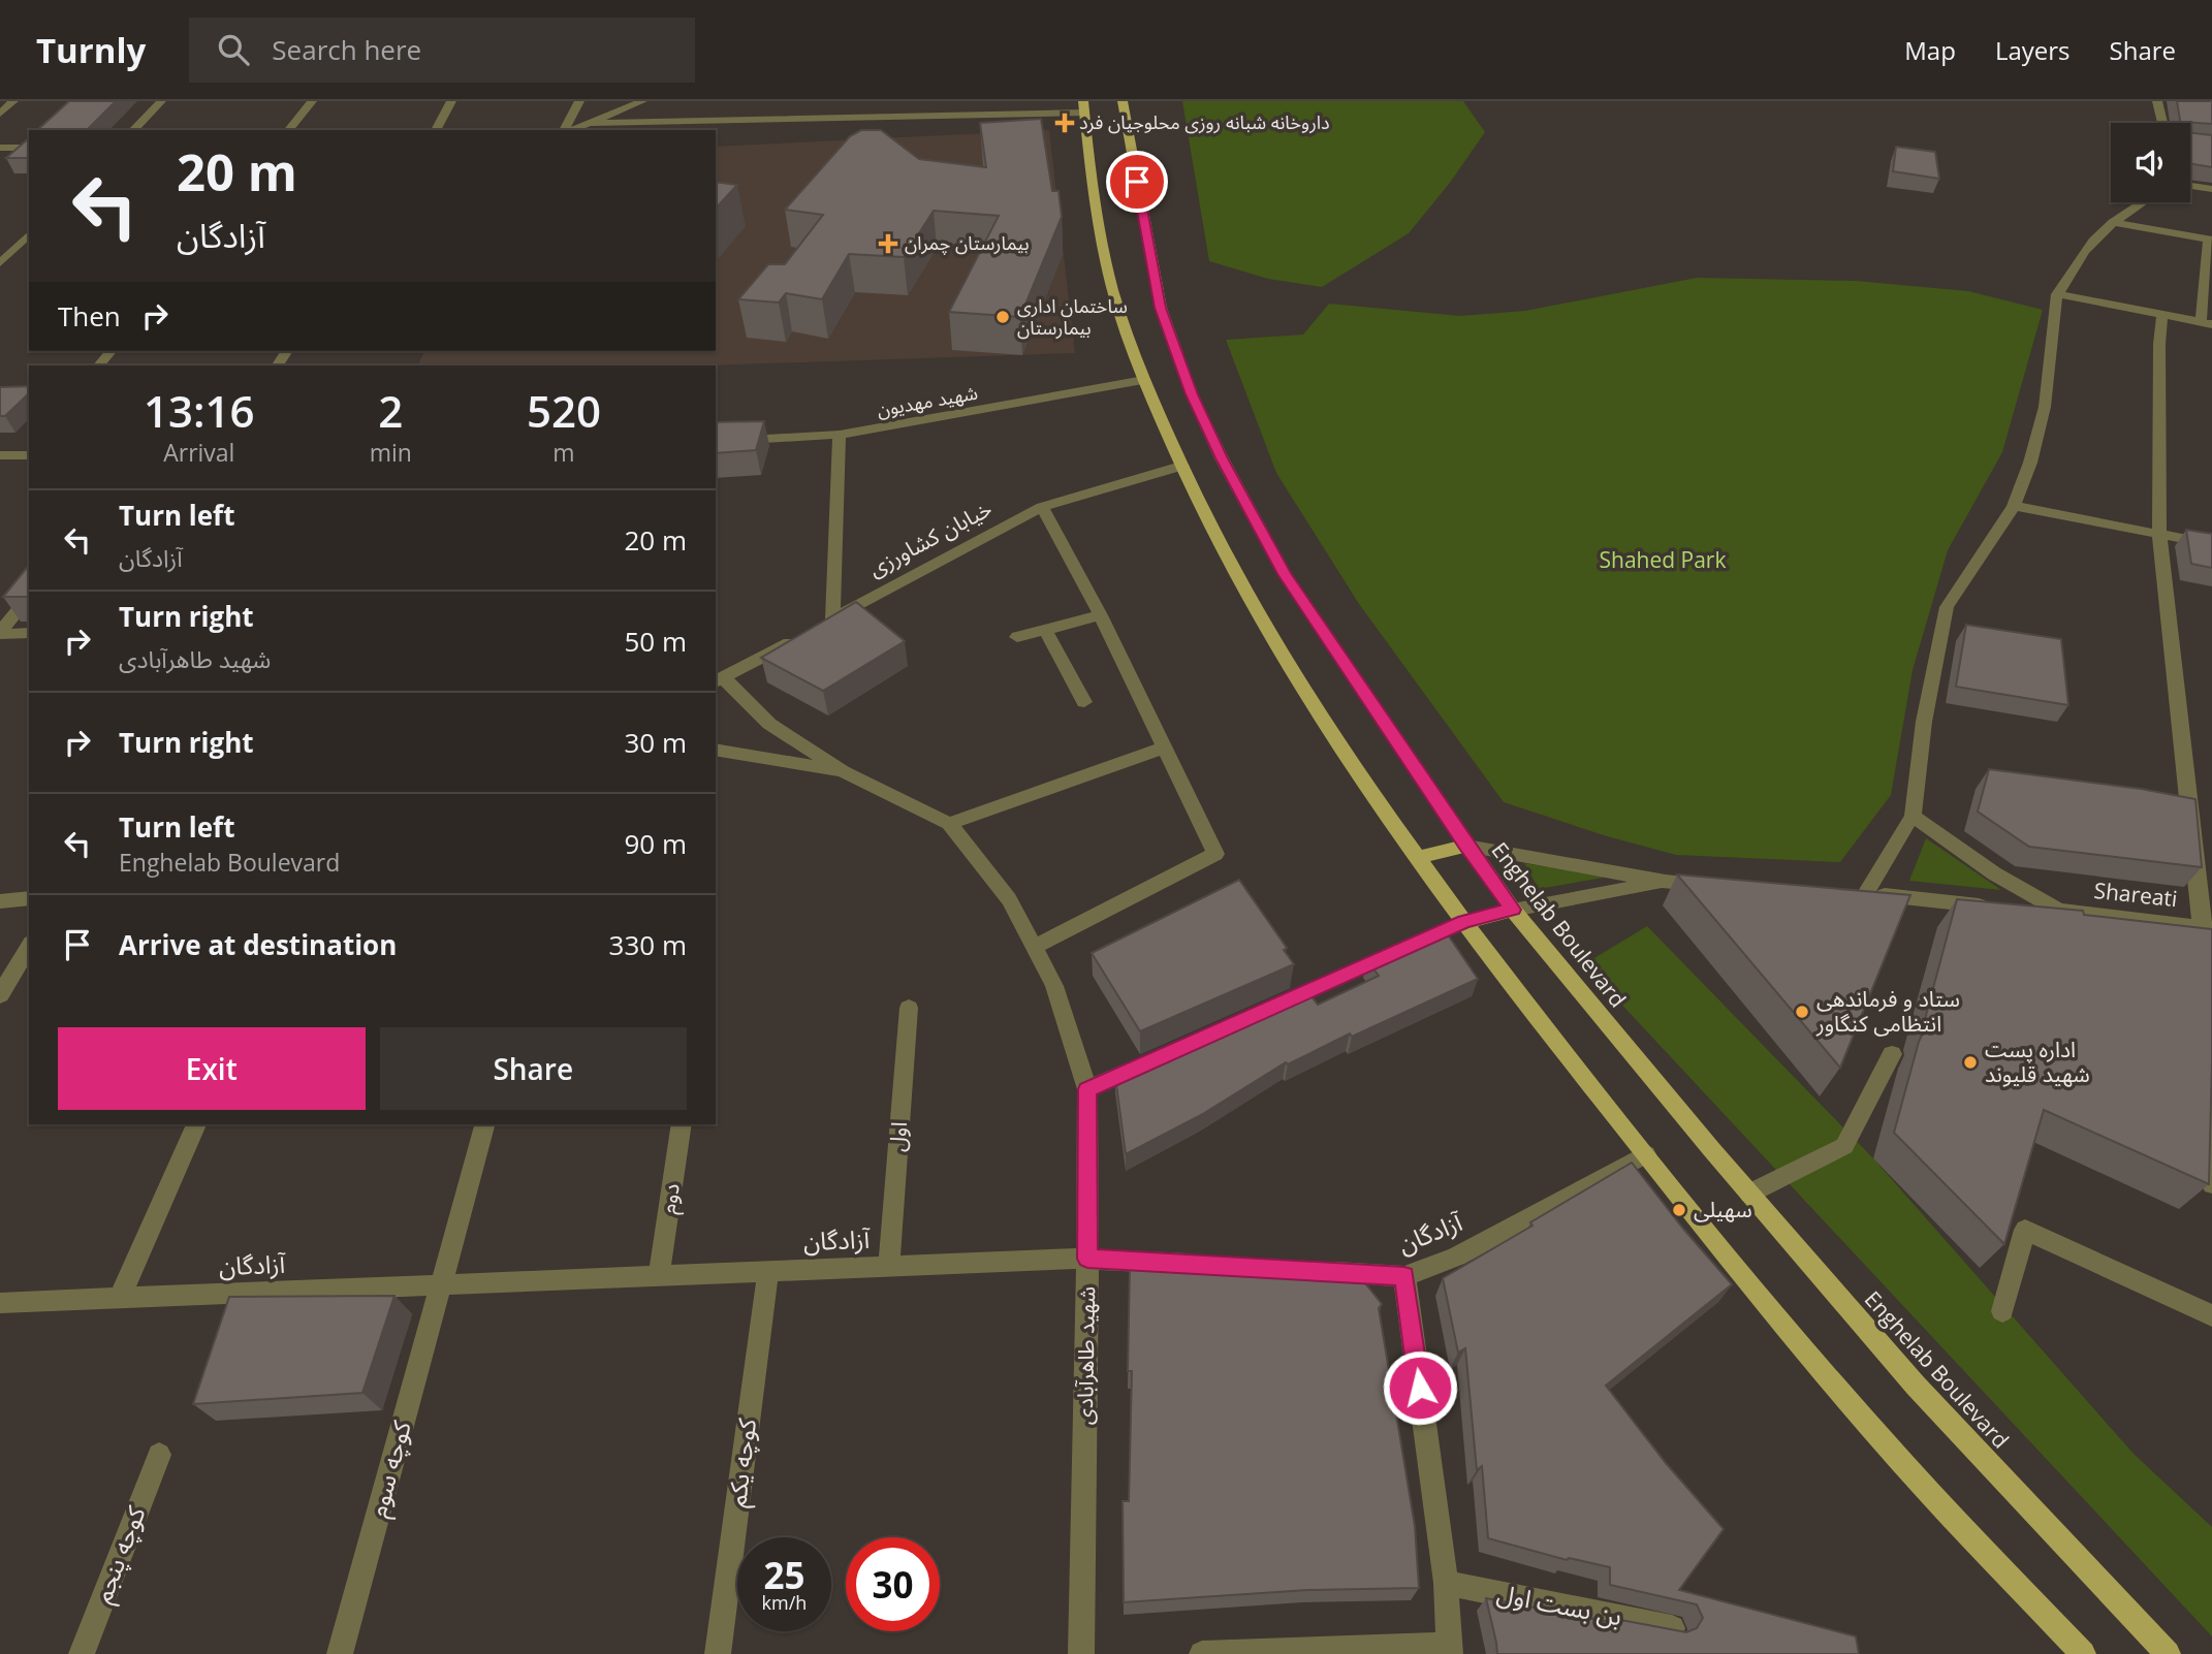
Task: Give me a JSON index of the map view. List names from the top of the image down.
{
  "streets": {
    "main road": ["Enghelab Boulevard"],
    "street": [
      "شهید مهدیون",
      "خیابان کشاورزی",
      "Shareati",
      "اول",
      "دوم",
      "آزادگان",
      "شهید طاهرآبادی",
      "کوچه یکم",
      "کوچه سوم",
      "کوچه پنجم",
      "بن بست اول"
    ]
  },
  "crossings": [
    ["اول", "آزادگان"],
    ["دوم", "آزادگان"],
    ["آزادگان", "شهید طاهرآبادی"],
    ["آزادگان", "کوچه یکم"],
    ["آزادگان", "کوچه سوم"]
  ],
  "parks": ["Shahed Park"],
  "places": {
    "health": ["داروخانه شبانه روزی محلوجیان فرد", "بیمارستان چمران"],
    "other": [
      "ساختمان اداری بیمارستان",
      "ستاد و فرماندهی انتظامی کنگاور",
      "اداره پست شهید قلیوند",
      "سهیلی"
    ]
  },
  "page": {
    "header": "Turnly",
    "search": "Search here",
    "nav": ["Map", "Layers", "Share"],
    "turn": ["20 m", "آزادگان"],
    "then": "Then",
    "eta": [
      "13:16",
      "Arrival",
      "2",
      "min",
      "520",
      "m"
    ],
    "list": [
      {
        "name": "Turn left",
        "note": "آزادگان",
        "value": "20 m"
      },
      {
        "name": "Turn right",
        "note": "شهید طاهرآبادی",
        "value": "50 m"
      },
      {
        "name": "Turn right",
        "value": "30 m"
      },
      {
        "name": "Turn left",
        "note": "Enghelab Boulevard",
        "value": "90 m"
      },
      {
        "name": "Arrive at destination",
        "value": "330 m"
      }
    ],
    "buttons": ["Exit", "Share"],
    "speed": "25 km/h",
    "limit": "30"
  }
}
